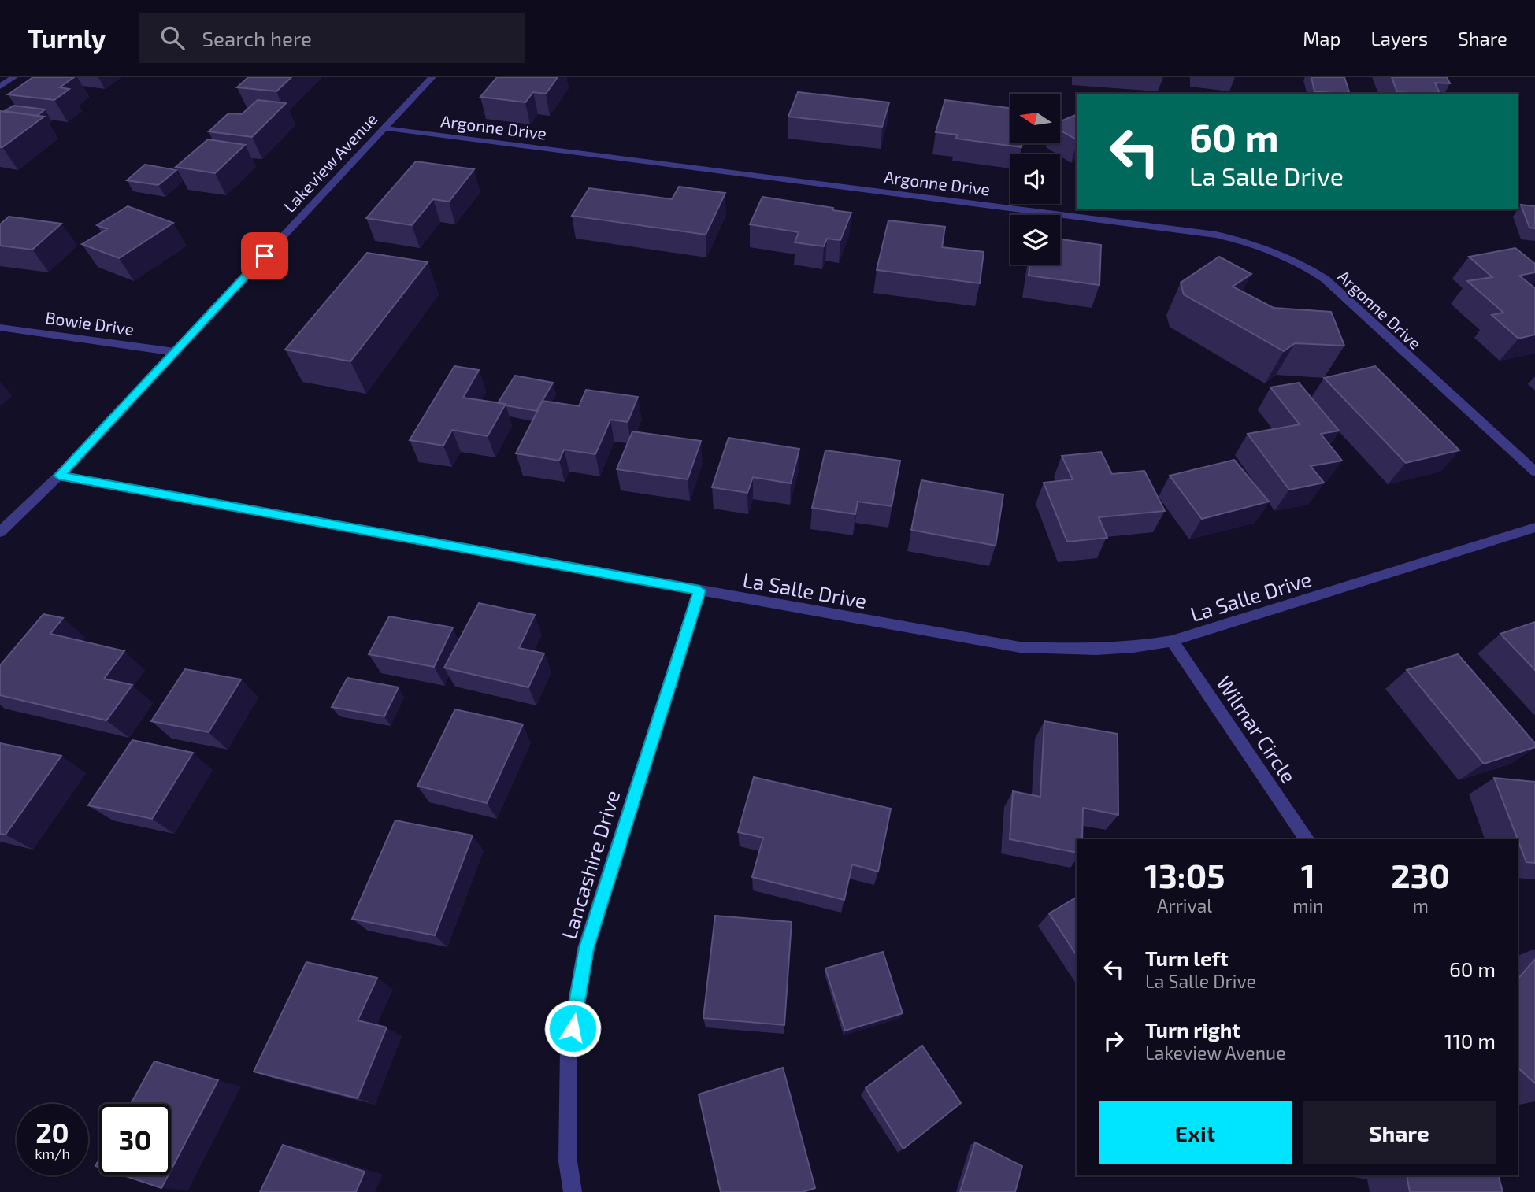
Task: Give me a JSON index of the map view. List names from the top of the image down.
{
  "streets": {
    "street": [
      "Argonne Drive",
      "Lakeview Avenue",
      "Bowie Drive",
      "La Salle Drive",
      "Wilmar Circle",
      "Lancashire Drive"
    ]
  },
  "crossings": [
    ["Argonne Drive", "Lakeview Avenue"],
    ["Lakeview Avenue", "Bowie Drive"],
    ["Lakeview Avenue", "La Salle Drive"],
    ["La Salle Drive", "Wilmar Circle"],
    ["La Salle Drive", "Lancashire Drive"]
  ],
  "north": "left",
  "page": {
    "header": "Turnly",
    "search": "Search here",
    "nav": ["Map", "Layers", "Share"],
    "turn": ["60 m", "La Salle Drive"],
    "eta": [
      "13:05",
      "Arrival",
      "1",
      "min",
      "230",
      "m"
    ],
    "list": [
      {
        "name": "Turn left",
        "note": "La Salle Drive",
        "value": "60 m"
      },
      {
        "name": "Turn right",
        "note": "Lakeview Avenue",
        "value": "110 m"
      }
    ],
    "buttons": ["Exit", "Share"],
    "speed": "20 km/h",
    "limit": "30"
  }
}
